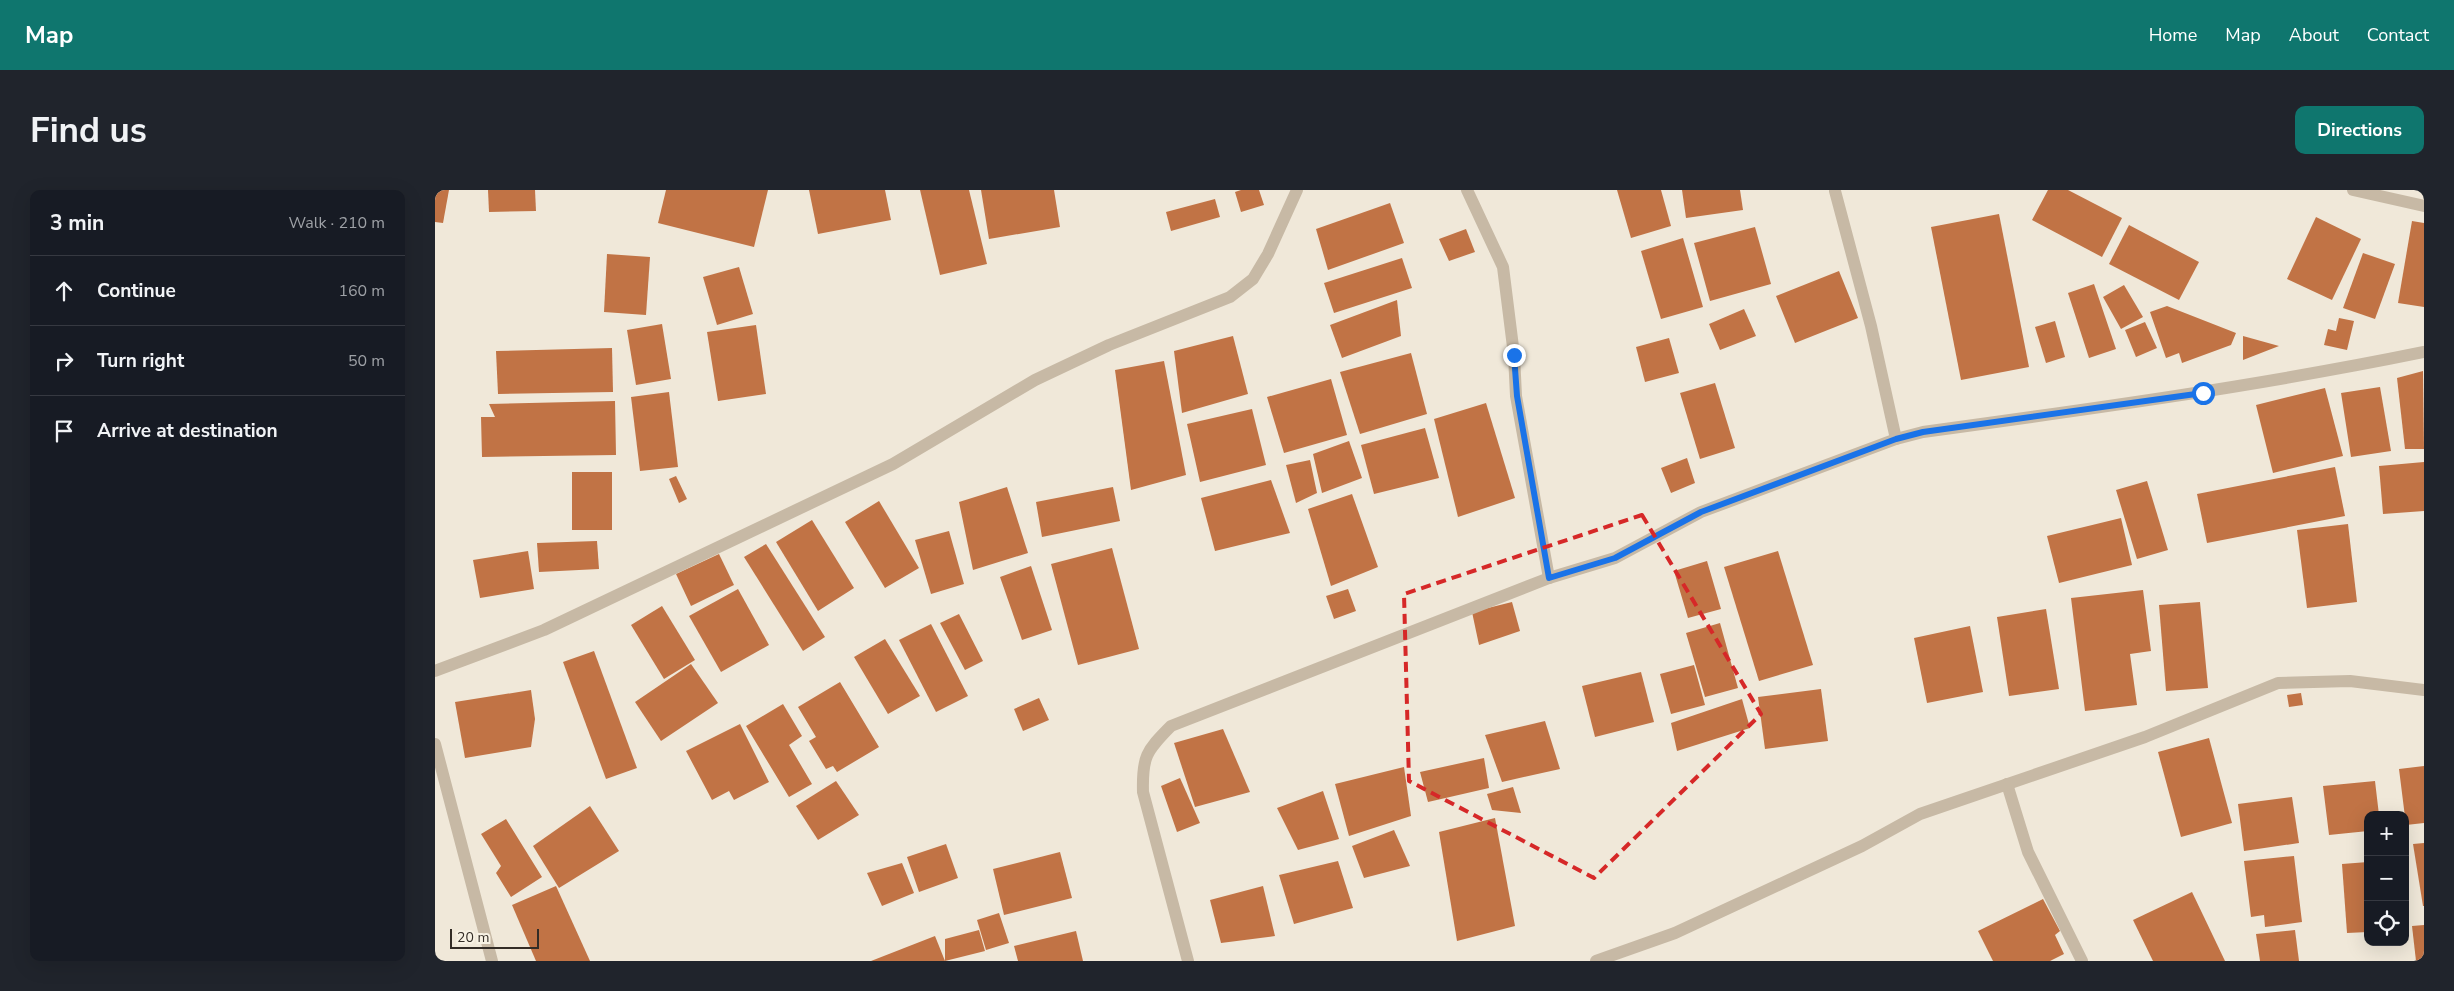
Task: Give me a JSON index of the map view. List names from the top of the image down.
{
  "scale_bar": "20 m",
  "page": {
    "header": "Map",
    "nav": [
      "Home",
      "Map",
      "About",
      "Contact"
    ],
    "buttons": "Directions",
    "title": "Find us",
    "heading": ["3 min", "Walk · 210 m"],
    "list": [
      ["Continue", "160 m"],
      ["Turn right", "50 m"],
      "Arrive at destination"
    ],
    "map_buttons": ["+", "−"],
    "scale": "20 m"
  }
}
